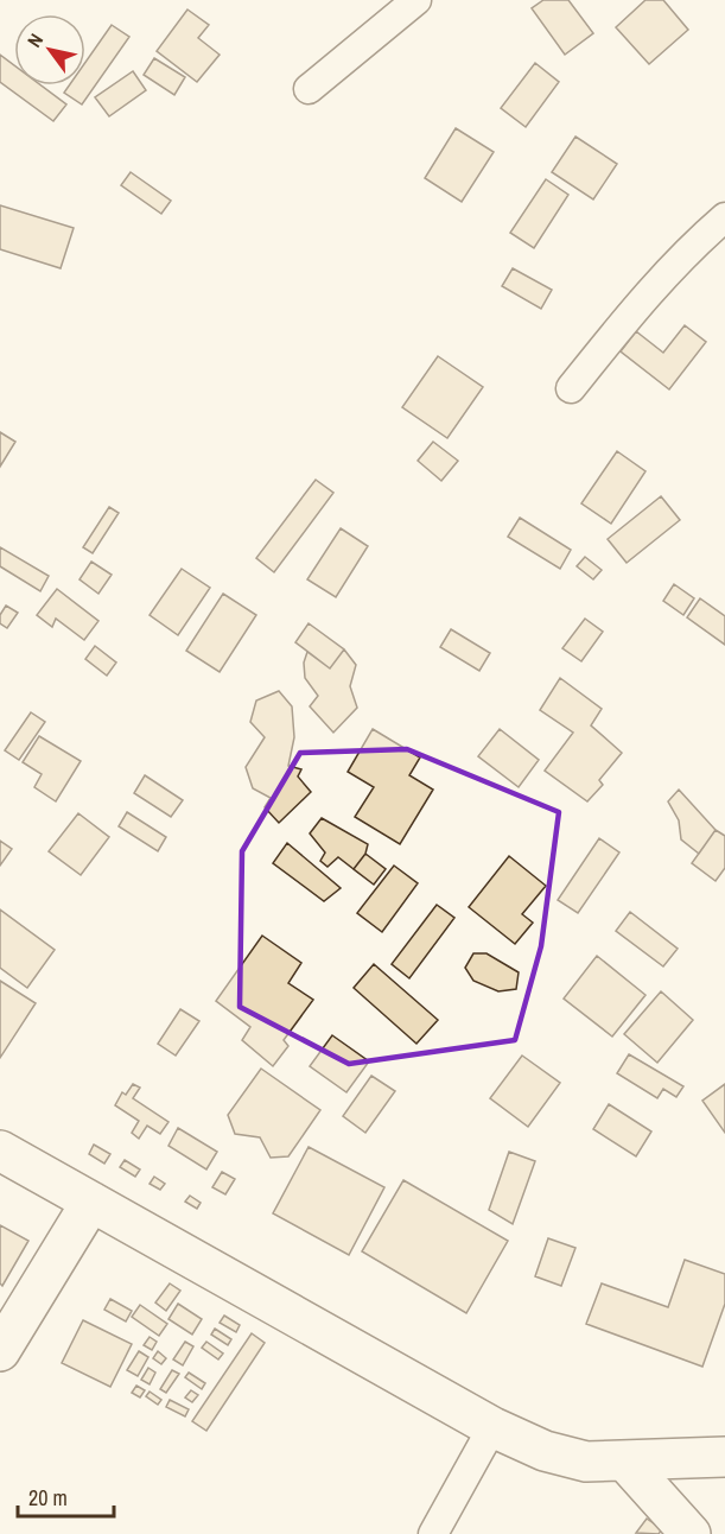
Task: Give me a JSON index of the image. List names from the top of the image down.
{
  "scale_bar": "20 m",
  "north": "top left"
}
